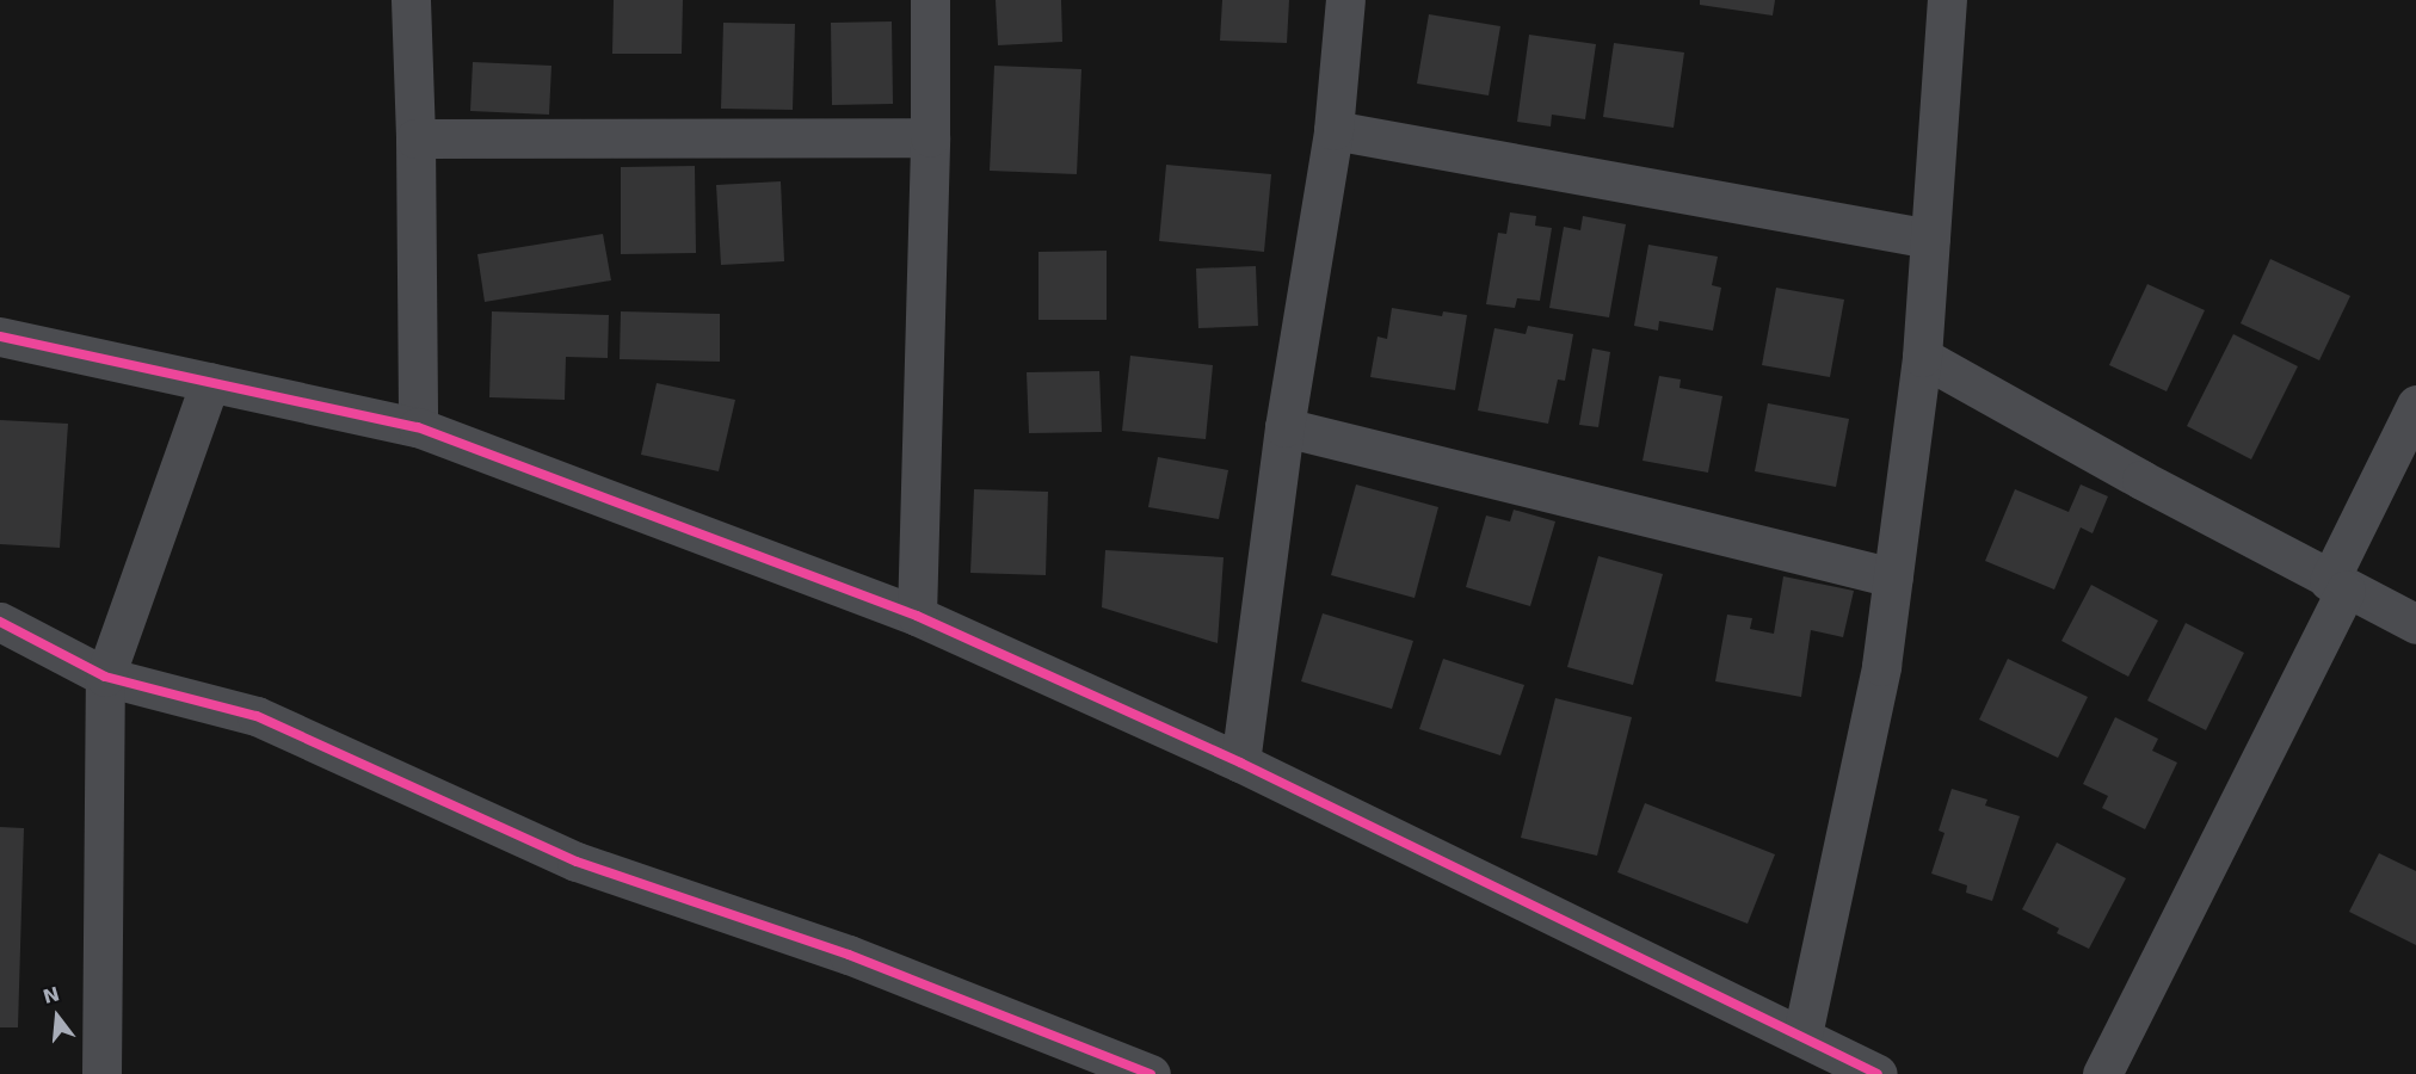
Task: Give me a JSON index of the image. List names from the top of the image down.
{
  "north": "top"
}
